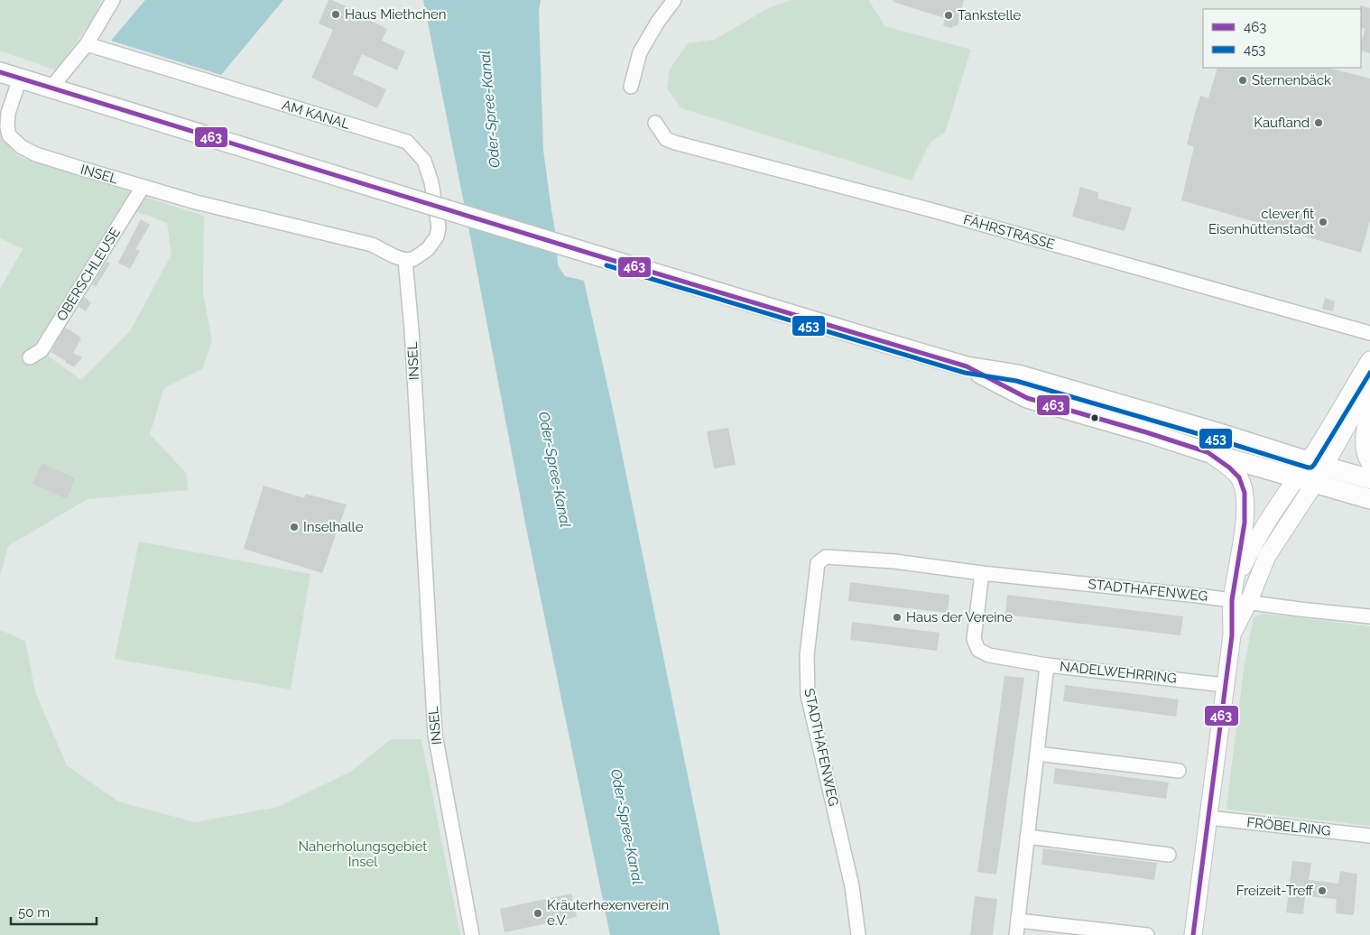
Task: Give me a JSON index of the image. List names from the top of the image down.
{
  "streets": {
    "street": [
      "AM KANAL",
      "INSEL",
      "FÄHRSTRASSE",
      "OBERSCHLEUSE",
      "STADTHAFENWEG",
      "NADELWEHRRING",
      "FRÖBELRING"
    ]
  },
  "crossings": [
    ["AM KANAL", "INSEL"],
    ["INSEL", "OBERSCHLEUSE"]
  ],
  "water": ["Oder-Spree-Kanal"],
  "parks": ["Naherholungsgebiet Insel"],
  "places": [
    "Haus Miethchen",
    "Tankstelle",
    "Sternenbäck",
    "Kaufland",
    "clever fit Eisenhüttenstadt",
    "Inselhalle",
    "Haus der Vereine",
    "Freizeit-Treff",
    "Kräuterhexenverein e.V."
  ],
  "lines": ["transit line 463", "transit line 453"],
  "legend": ["463", "453"],
  "scale_bar": "50 m"
}
